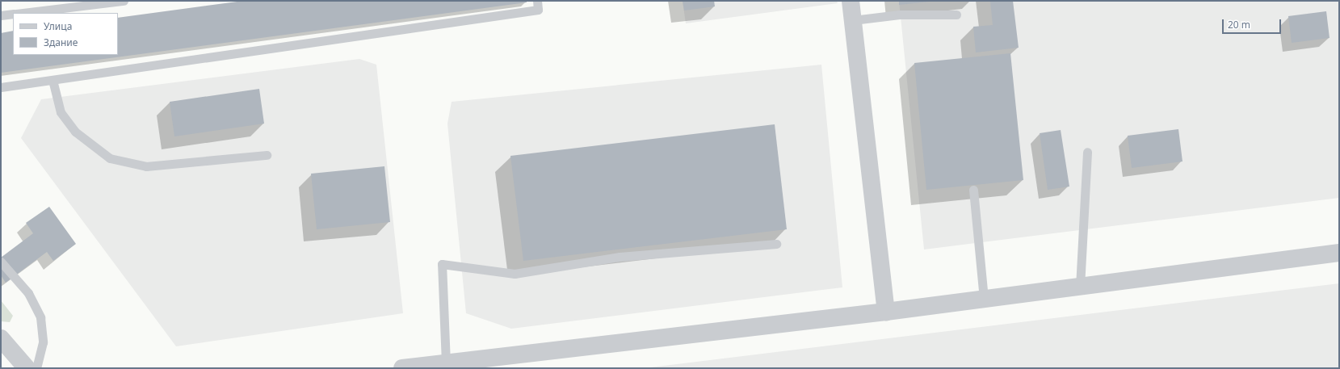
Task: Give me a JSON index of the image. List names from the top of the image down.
{
  "legend": ["Улица", "Здание"],
  "scale_bar": "20 m"
}
